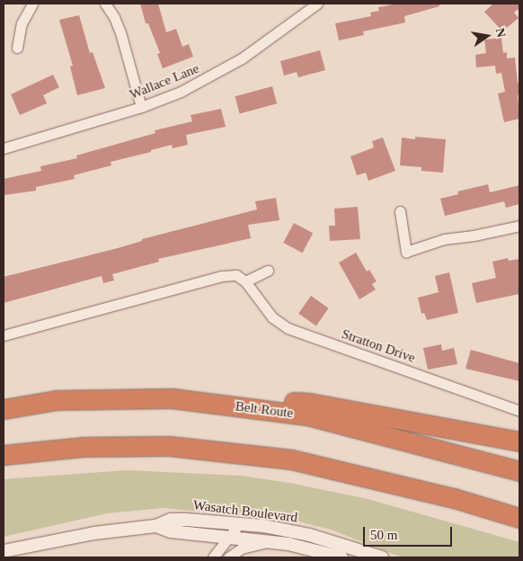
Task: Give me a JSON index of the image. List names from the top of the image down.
{
  "streets": {
    "highway": ["Belt Route"],
    "street": ["Wallace Lane", "Stratton Drive", "Wasatch Boulevard"]
  },
  "scale_bar": "50 m",
  "north": "right"
}
